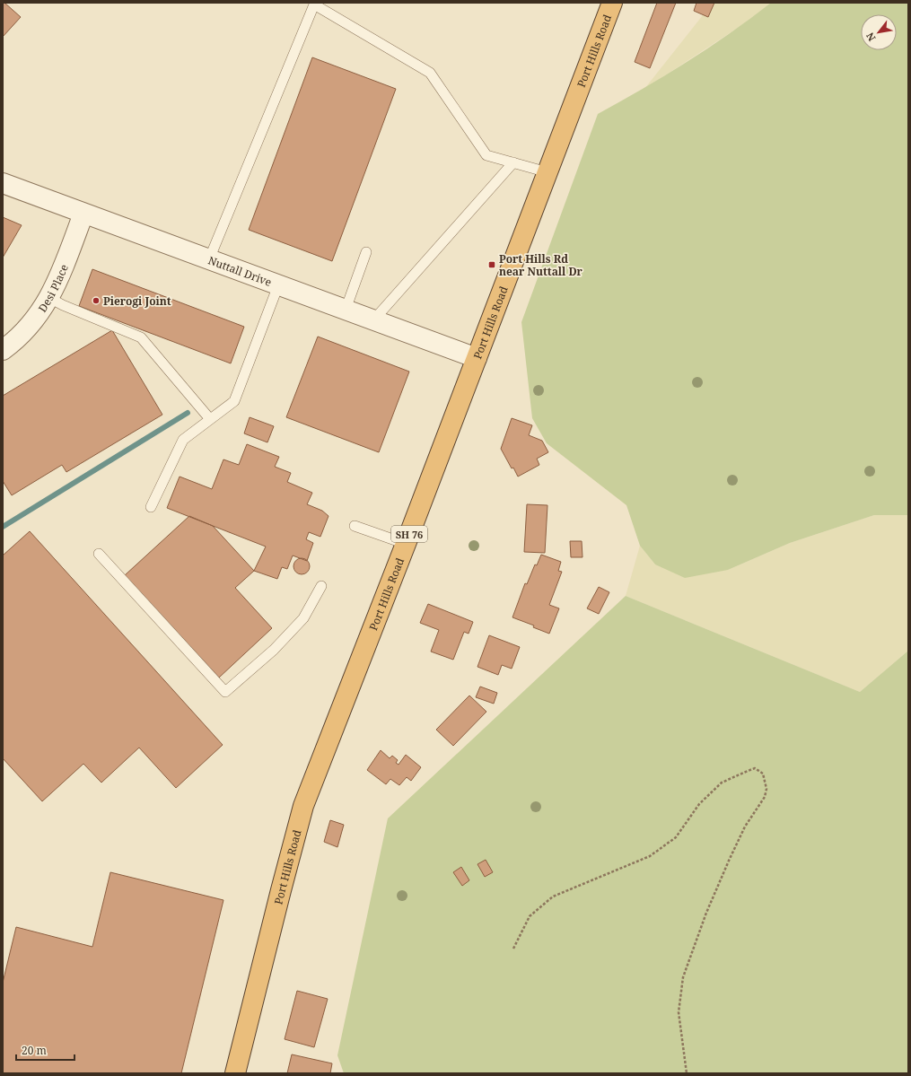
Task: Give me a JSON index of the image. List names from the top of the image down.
{
  "streets": {
    "highway": ["Port Hills Road", "SH 76"],
    "street": ["Nuttall Drive", "Desi Place"]
  },
  "crossings": [
    ["Port Hills Road", "Nuttall Drive"],
    ["Nuttall Drive", "Desi Place"]
  ],
  "places": {
    "transit": ["Port Hills Rd near Nuttall Dr"],
    "other": ["Pierogi Joint"]
  },
  "scale_bar": "20 m",
  "north": "bottom left"
}
